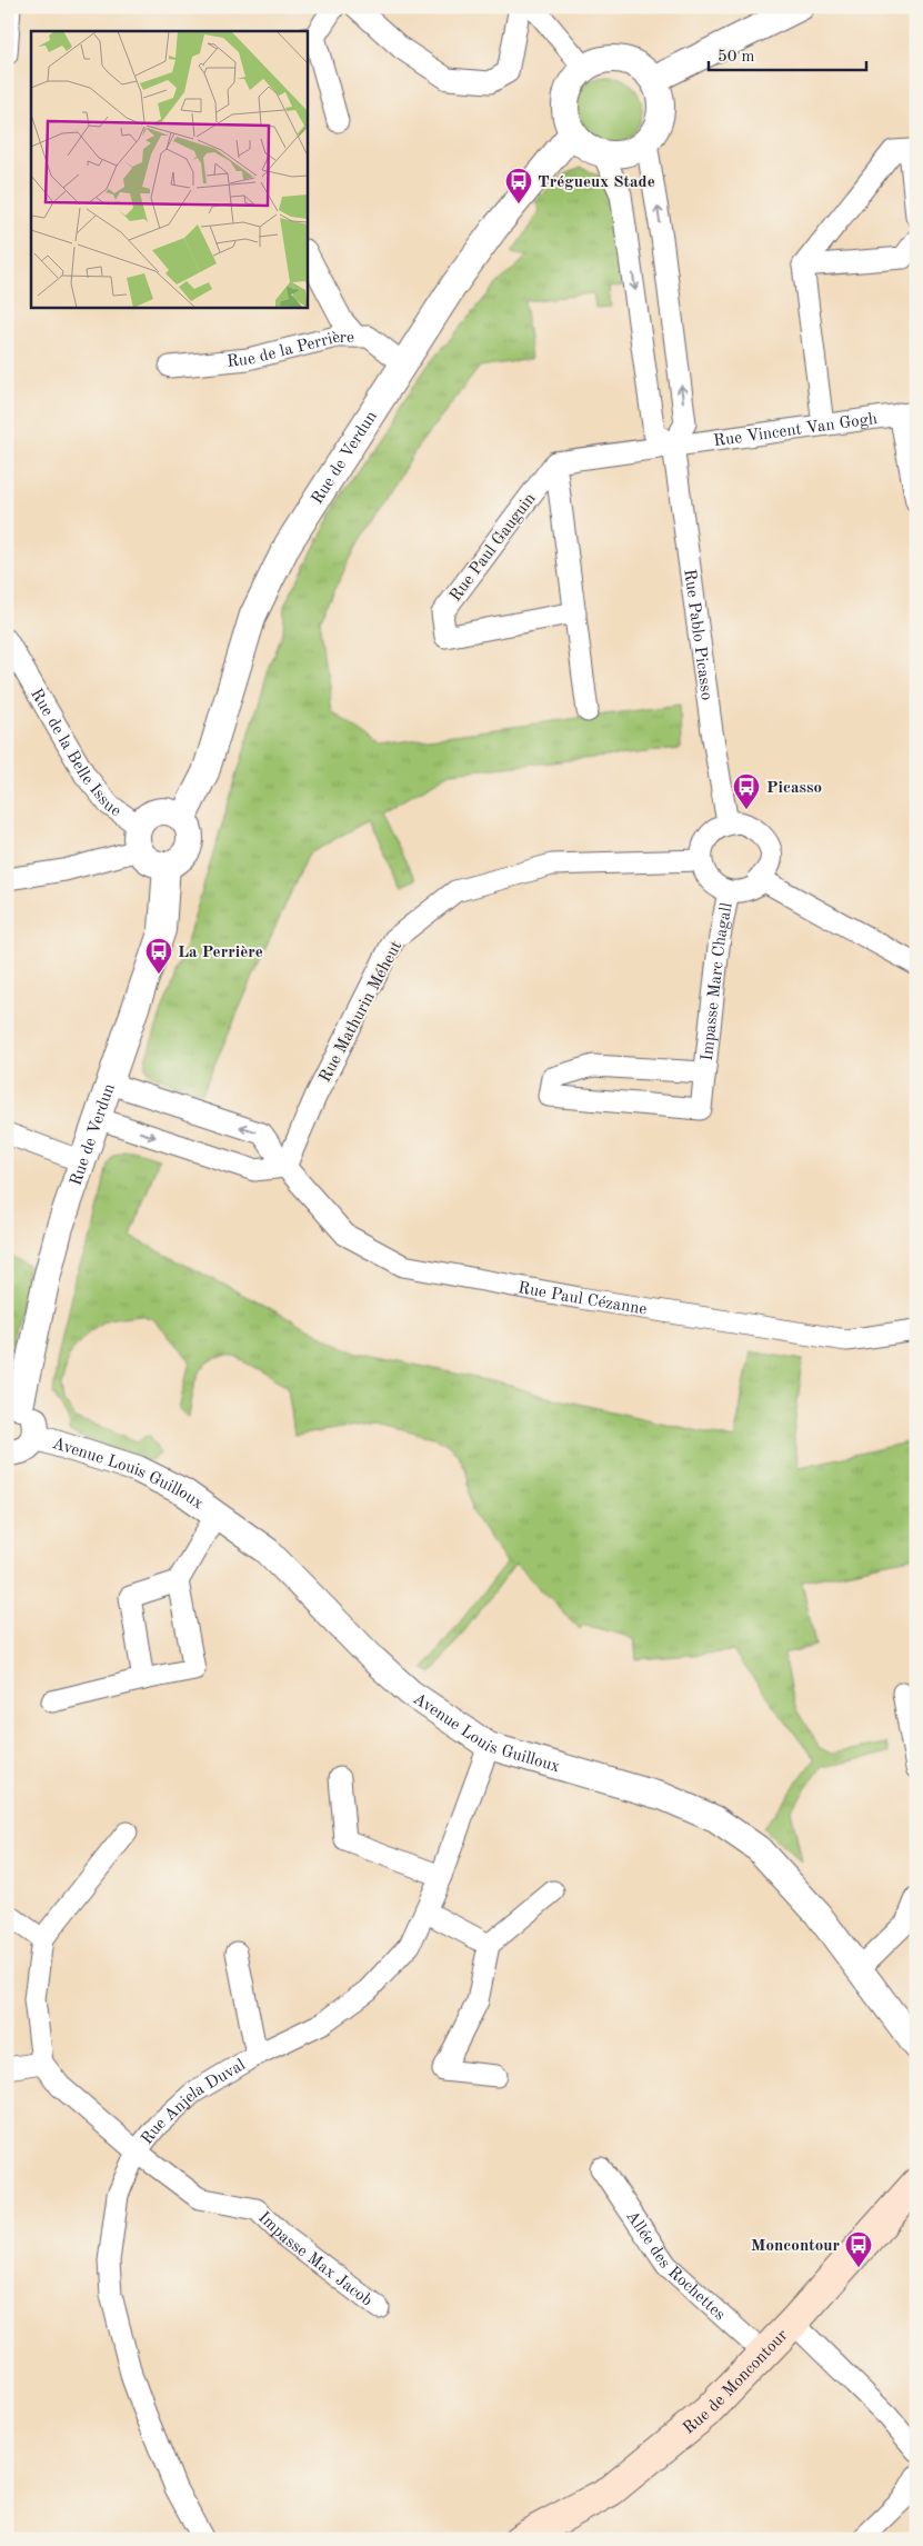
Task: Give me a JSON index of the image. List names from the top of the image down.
{
  "streets": {
    "main road": ["Rue de Moncontour"],
    "street": [
      "Rue de la Perrière",
      "Rue Vincent Van Gogh",
      "Rue de Verdun",
      "Rue Paul Gauguin",
      "Rue Pablo Picasso",
      "Rue de la Belle Issue",
      "Impasse Marc Chagall",
      "Rue Mathurin Méheut",
      "Rue Paul Cézanne",
      "Avenue Louis Guilloux",
      "Rue Anjela Duval",
      "Impasse Max Jacob",
      "Allée des Rochettes"
    ]
  },
  "crossings": [
    ["Rue de la Perrière", "Rue de Verdun"],
    ["Rue Vincent Van Gogh", "Rue Pablo Picasso"],
    ["Rue de Verdun", "Rue de la Belle Issue"],
    ["Rue de Verdun", "Rue Paul Cézanne"],
    ["Rue Pablo Picasso", "Impasse Marc Chagall"],
    ["Rue Pablo Picasso", "Rue Mathurin Méheut"],
    ["Impasse Marc Chagall", "Rue Mathurin Méheut"],
    ["Rue Mathurin Méheut", "Rue Paul Cézanne"],
    ["Avenue Louis Guilloux", "Rue Anjela Duval"],
    ["Rue Anjela Duval", "Impasse Max Jacob"],
    ["Allée des Rochettes", "Rue de Moncontour"]
  ],
  "places": {
    "bus stop": [
      "Trégueux Stade",
      "Picasso",
      "La Perrière",
      "Moncontour"
    ]
  },
  "scale_bar": "50 m"
}
